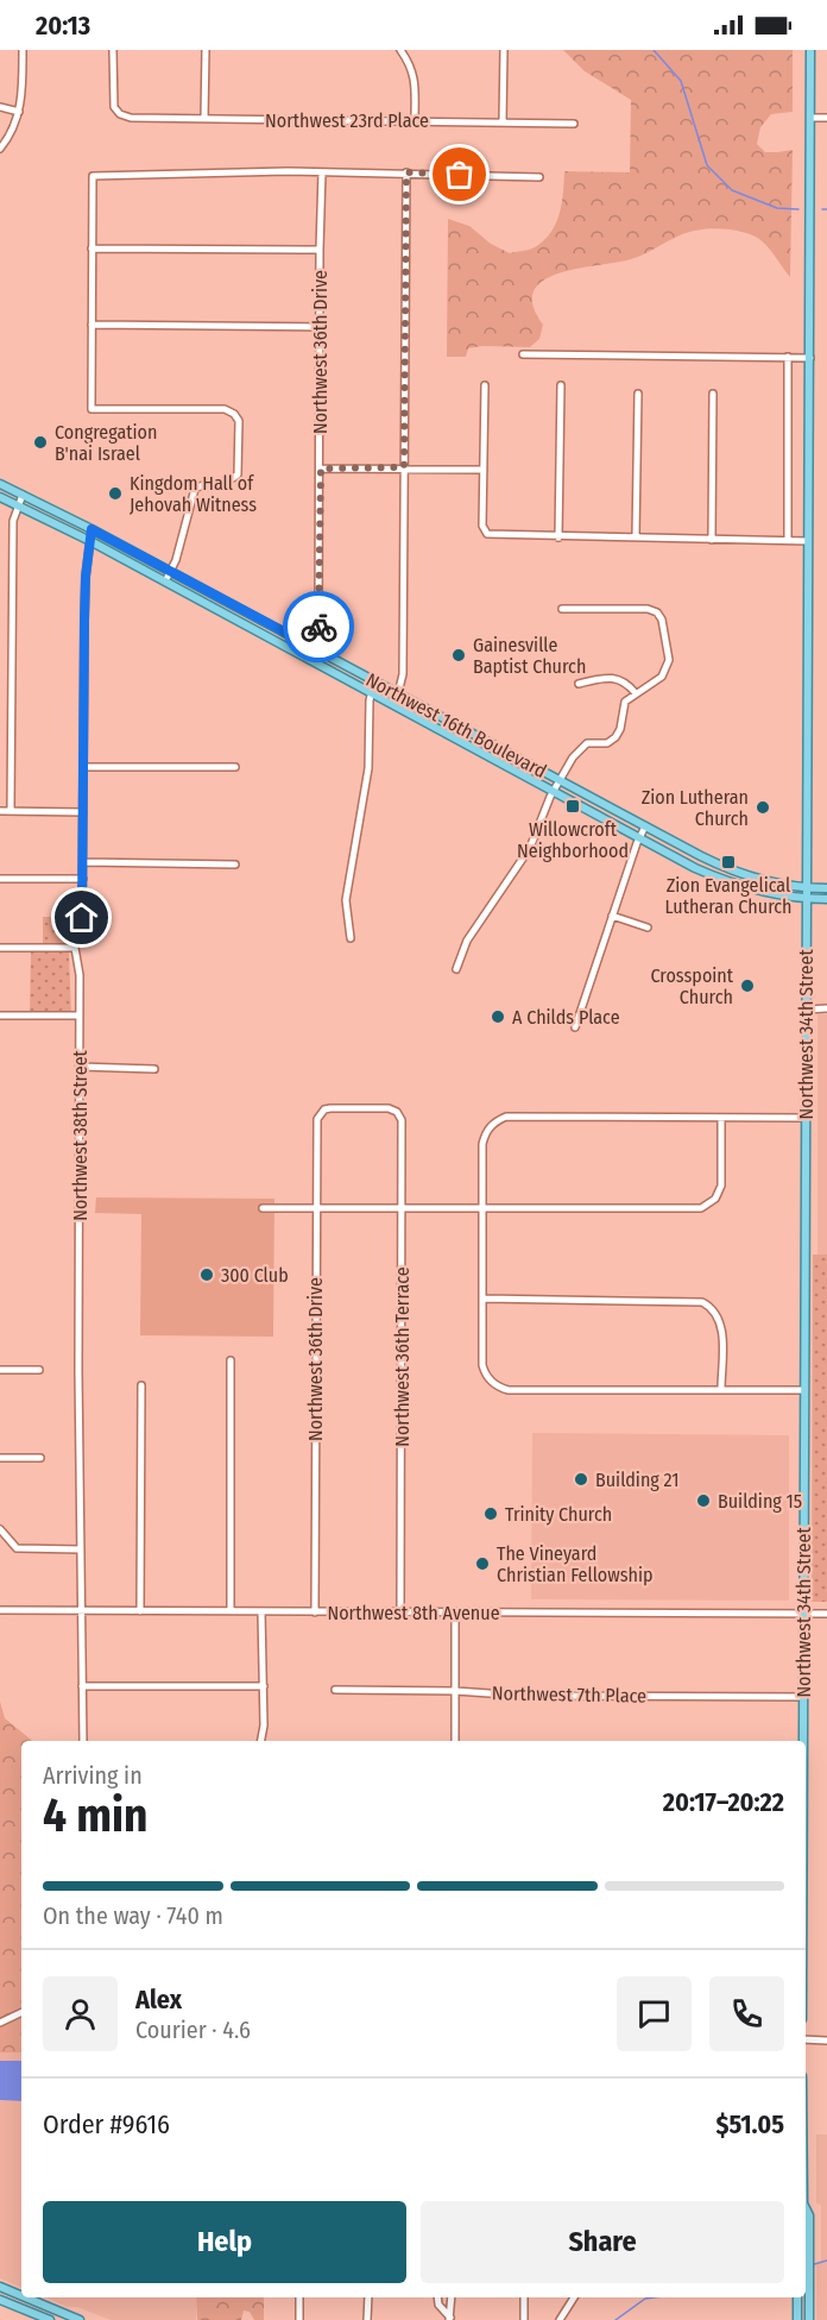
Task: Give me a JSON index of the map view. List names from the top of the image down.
{
  "streets": {
    "main road": ["Northwest 16th Boulevard", "Northwest 34th Street"],
    "street": [
      "Northwest 23rd Place",
      "Northwest 36th Drive",
      "Northwest 38th Street",
      "Northwest 36th Terrace",
      "Northwest 8th Avenue",
      "Northwest 7th Place"
    ]
  },
  "crossings": [
    ["Northwest 36th Drive", "Northwest 16th Boulevard"],
    ["Northwest 36th Drive", "Northwest 36th Terrace"],
    ["Northwest 36th Drive", "Northwest 8th Avenue"],
    ["Northwest 16th Boulevard", "Northwest 34th Street"],
    ["Northwest 16th Boulevard", "Northwest 38th Street"],
    ["Northwest 34th Street", "Northwest 8th Avenue"],
    ["Northwest 34th Street", "Northwest 7th Place"],
    ["Northwest 38th Street", "Northwest 8th Avenue"],
    ["Northwest 36th Terrace", "Northwest 8th Avenue"]
  ],
  "places": {
    "other": [
      "Congregation B'nai Israel",
      "Kingdom Hall of Jehovah Witness",
      "Gainesville Baptist Church",
      "Zion Lutheran Church",
      "Crosspoint Church",
      "A Childs Place",
      "300 Club",
      "Building 21",
      "Building 15",
      "Trinity Church",
      "The Vineyard Christian Fellowship"
    ],
    "transit": ["Willowcroft Neighborhood", "Zion Evangelical Lutheran Church"]
  },
  "page": {
    "status": "20:13",
    "heading": ["4 min", "Arriving in", "20:17–20:22"],
    "panel": [
      "Alex",
      "Courier · 4.6",
      "Order #9616",
      "$51.05"
    ],
    "bar": "On the way · 740 m",
    "buttons": ["Help", "Share"]
  }
}
